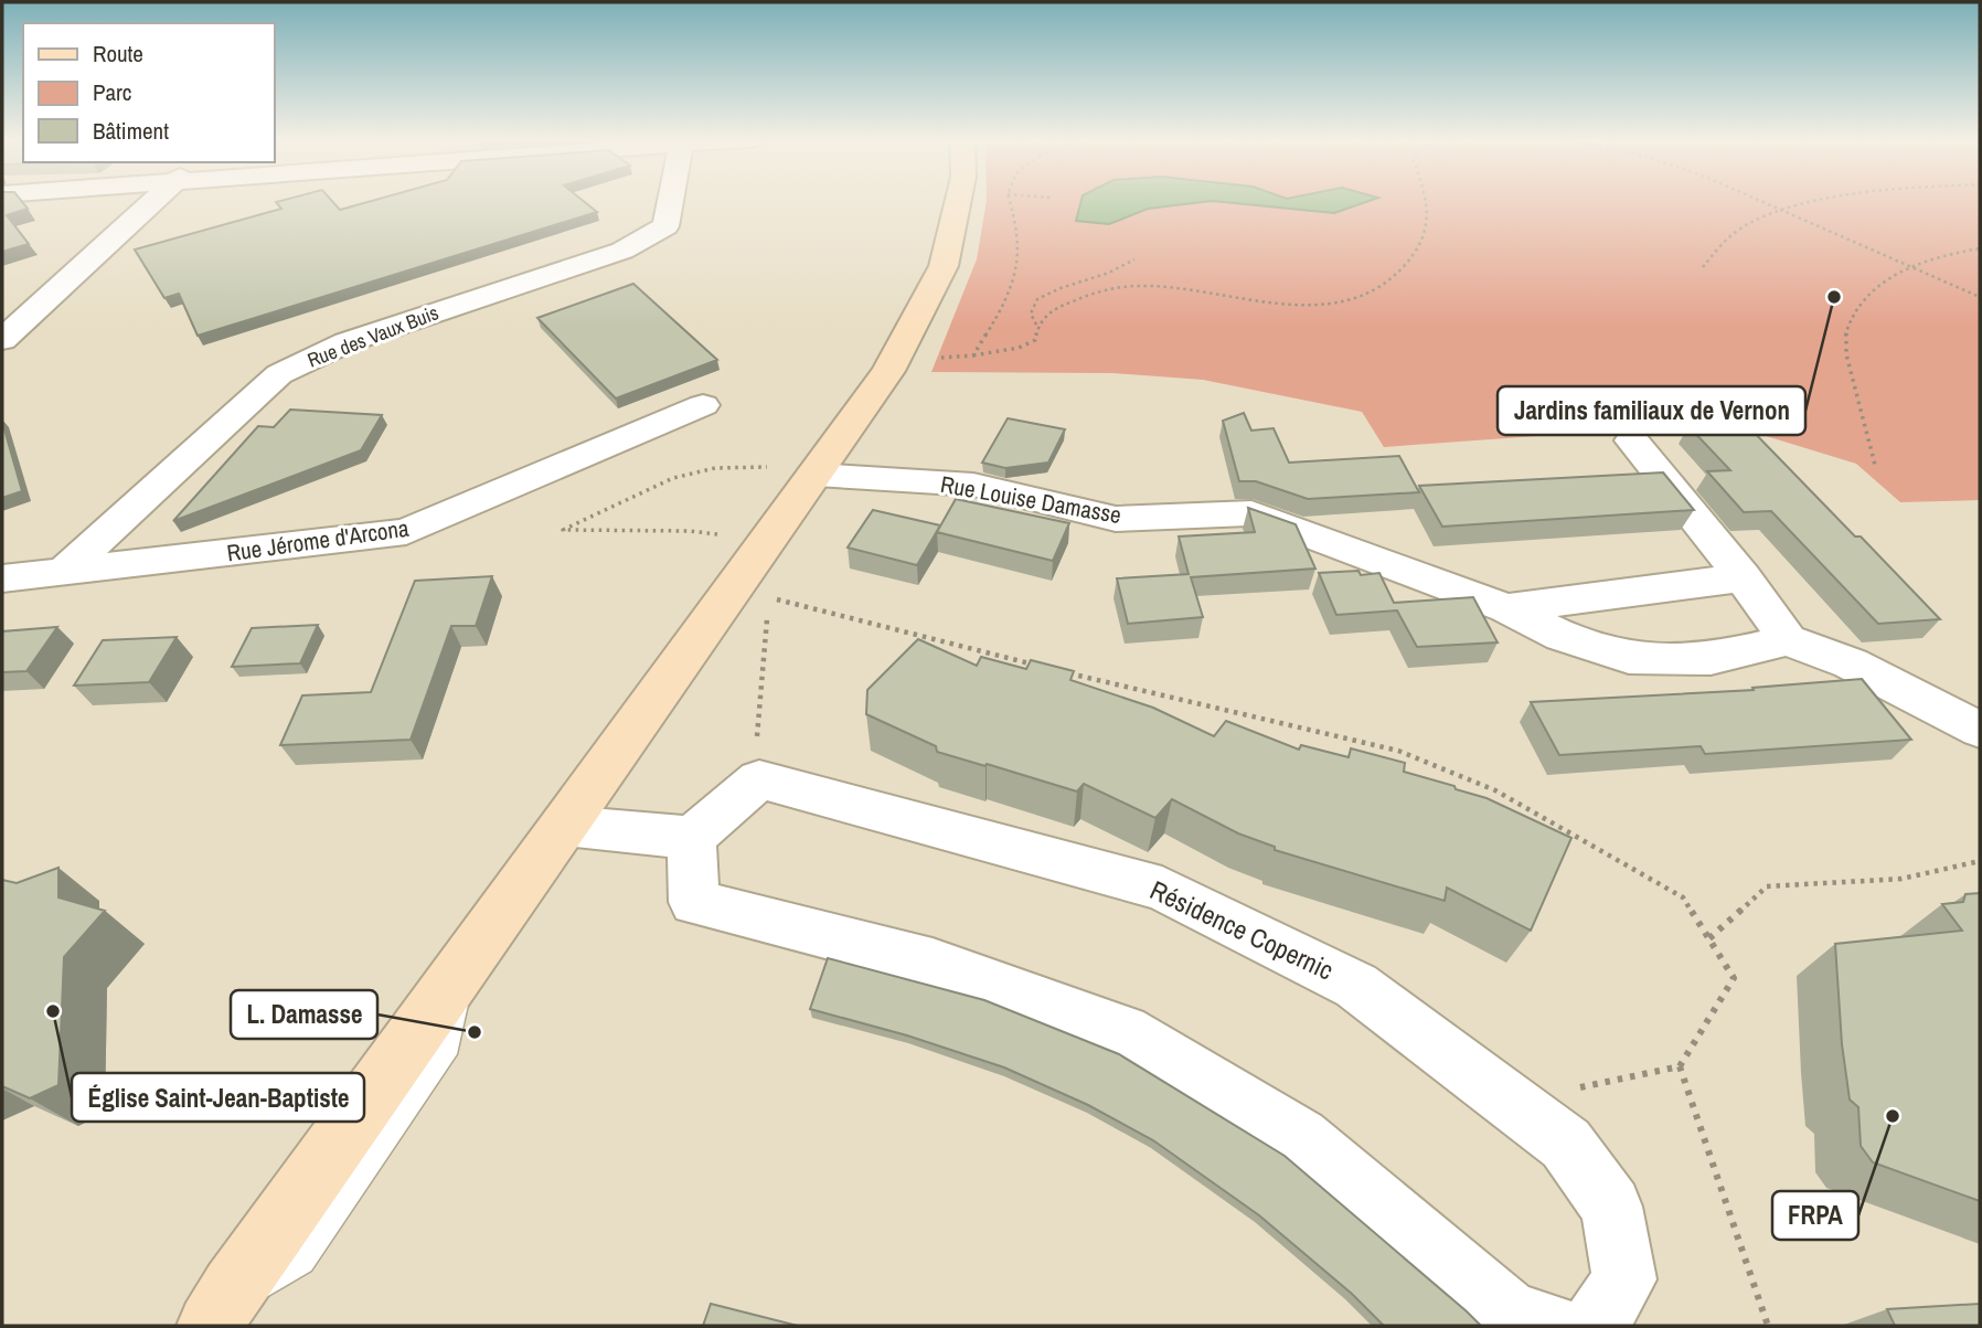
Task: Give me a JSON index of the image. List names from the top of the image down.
{
  "streets": {
    "street": [
      "Rue des Vaux Buis",
      "Rue Louise Damasse",
      "Rue Jérome d'Arcona",
      "Résidence Copernic"
    ]
  },
  "crossings": [
    ["Rue des Vaux Buis", "Rue Jérome d'Arcona"]
  ],
  "places": [
    "Jardins familiaux de Vernon",
    "Église Saint-Jean-Baptiste",
    "L. Damasse",
    "FRPA"
  ],
  "legend": ["Route", "Parc", "Bâtiment"]
}
